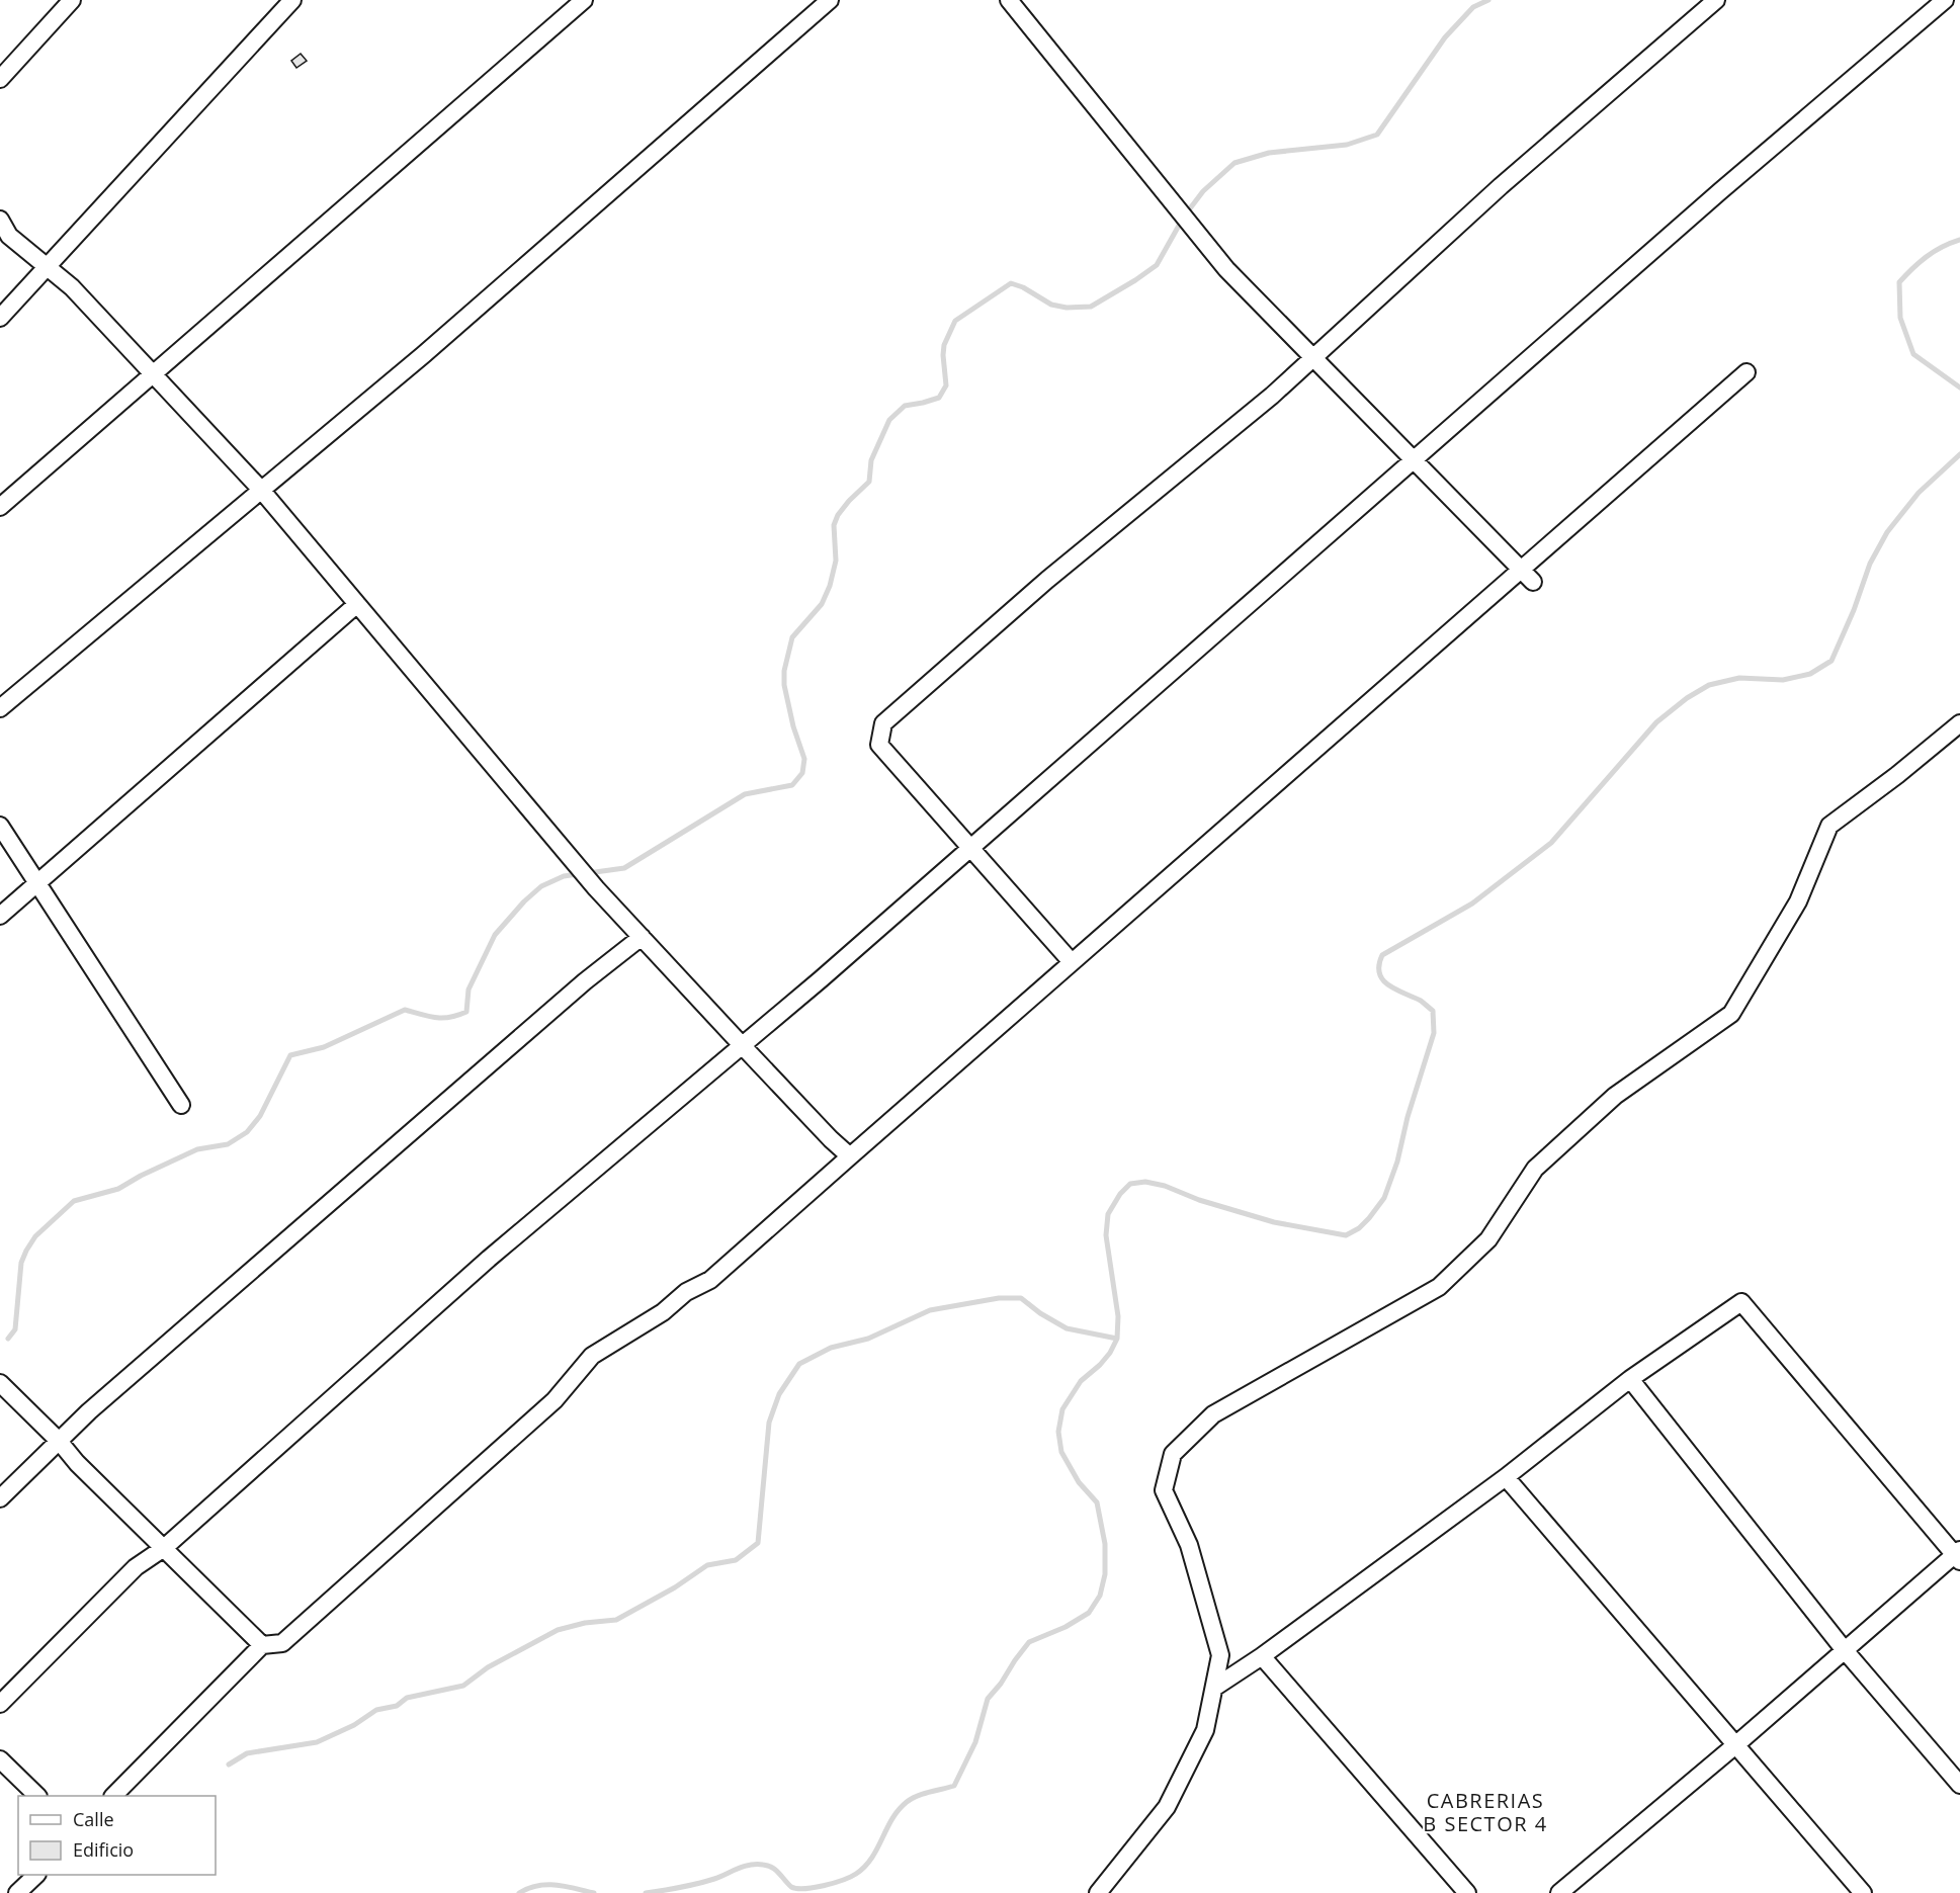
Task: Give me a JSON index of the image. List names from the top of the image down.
{
  "districts": ["CABRERIAS B SECTOR 4"],
  "legend": ["Calle", "Edificio"]
}
